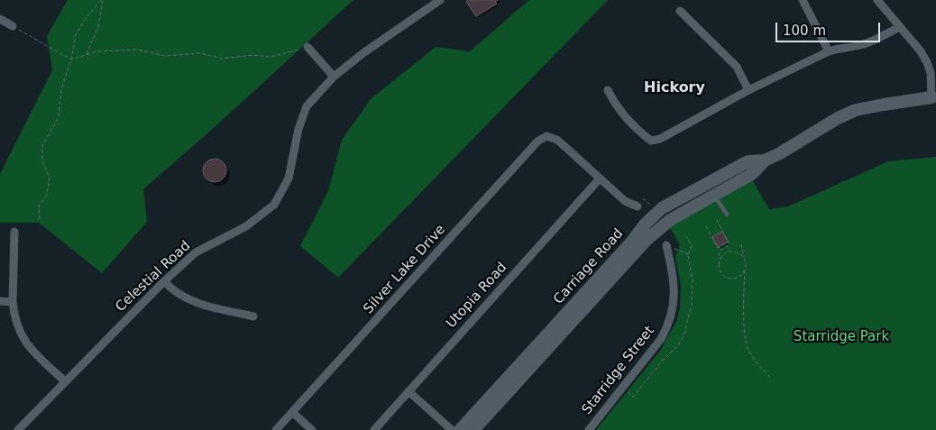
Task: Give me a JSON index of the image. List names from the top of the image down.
{
  "streets": {
    "street": [
      "Carriage Road",
      "Silver Lake Drive",
      "Celestial Road",
      "Utopia Road",
      "Starridge Street"
    ]
  },
  "crossings": [
    ["Silver Lake Drive", "Utopia Road"]
  ],
  "districts": ["Hickory"],
  "parks": ["Starridge Park"],
  "scale_bar": "100 m"
}
